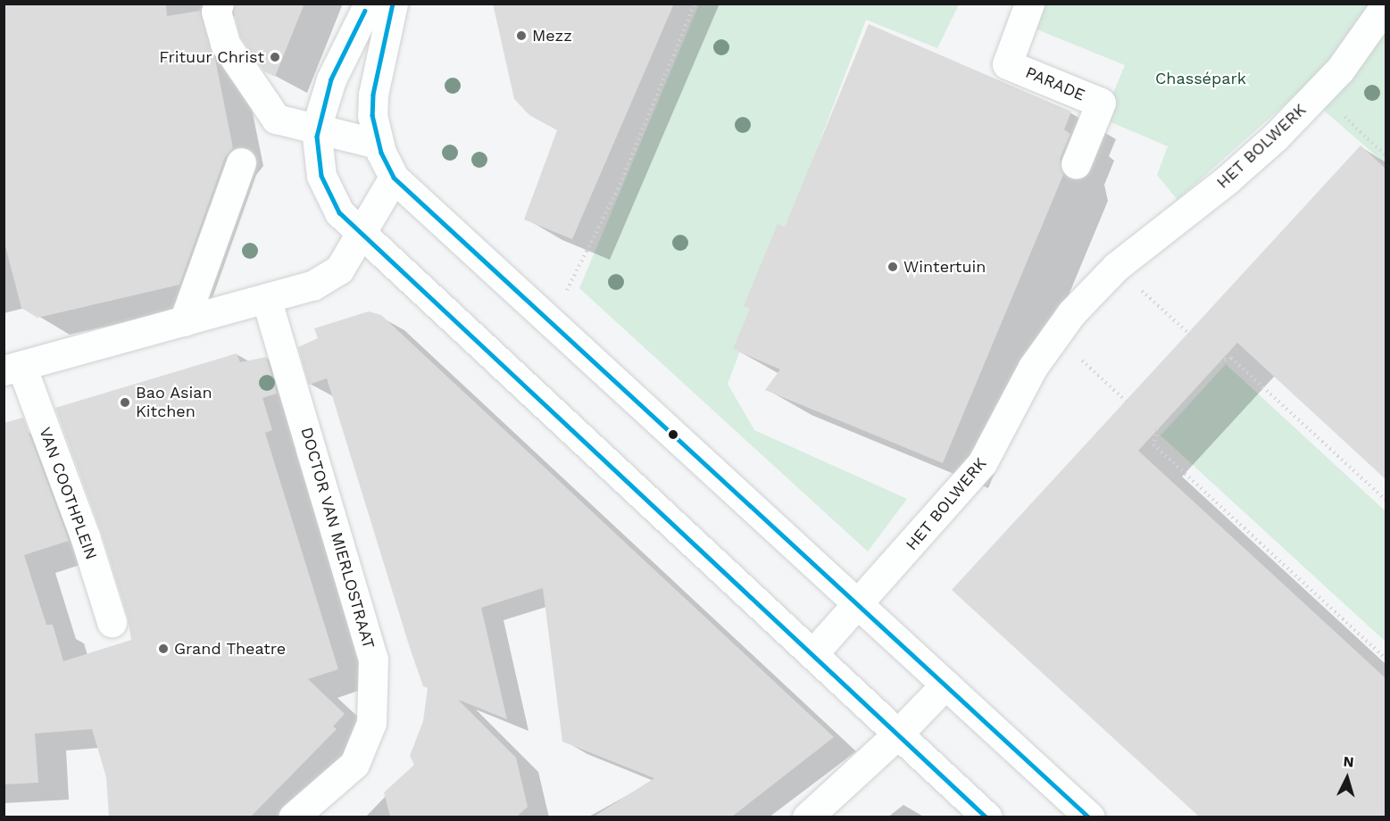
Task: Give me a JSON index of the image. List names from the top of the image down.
{
  "streets": {
    "street": [
      "PARADE",
      "HET BOLWERK",
      "VAN COOTHPLEIN",
      "DOCTOR VAN MIERLOSTRAAT"
    ]
  },
  "crossings": [
    ["VAN COOTHPLEIN", "DOCTOR VAN MIERLOSTRAAT"]
  ],
  "parks": ["Chassépark"],
  "places": [
    "Mezz",
    "Frituur Christ",
    "Wintertuin",
    "Bao Asian Kitchen",
    "Grand Theatre"
  ],
  "north": "top"
}
